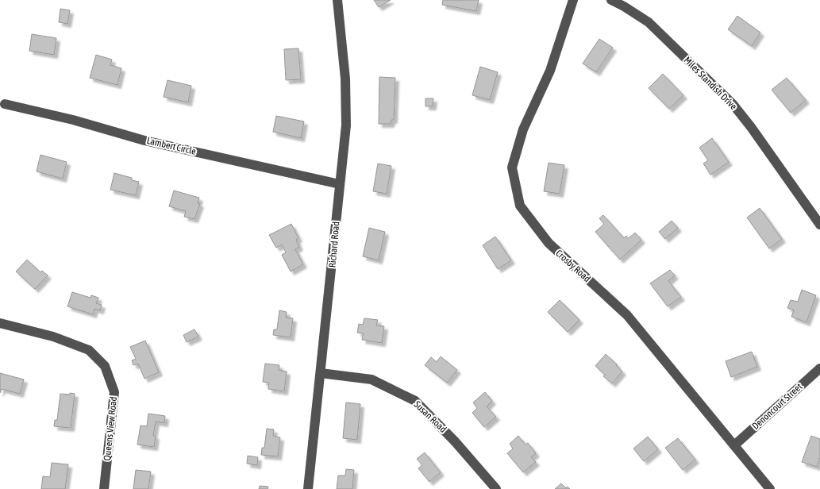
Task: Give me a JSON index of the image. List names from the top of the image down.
{
  "streets": {
    "street": [
      "Miles Standish Drive",
      "Lambert Circle",
      "Richard Road",
      "Crosby Road",
      "Denoncourt Street",
      "Susan Road",
      "Queens View Road"
    ]
  },
  "crossings": [
    ["Lambert Circle", "Richard Road"],
    ["Richard Road", "Susan Road"],
    ["Crosby Road", "Denoncourt Street"]
  ]
}
